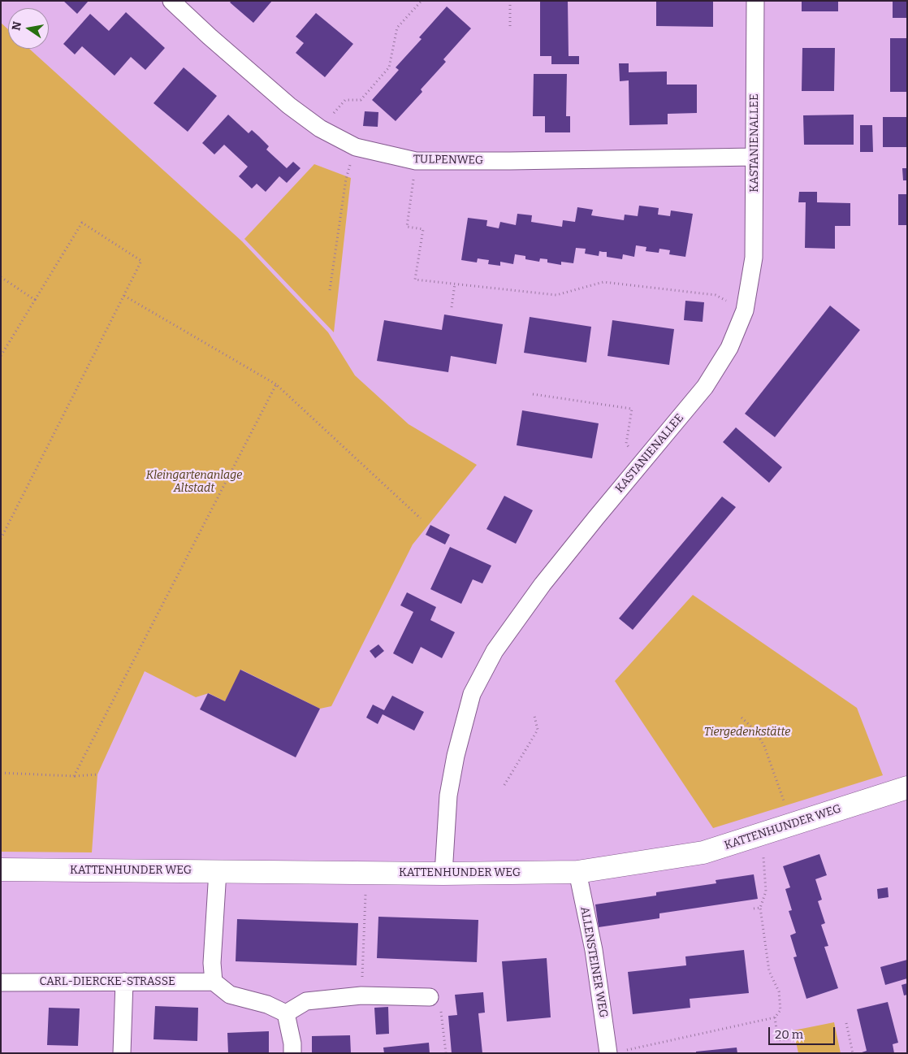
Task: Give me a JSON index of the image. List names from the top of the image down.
{
  "streets": {
    "street": [
      "KASTANIENALLEE",
      "TULPENWEG",
      "KATTENHUNDER WEG",
      "ALLENSTEINER WEG",
      "CARL-DIERCKE-STRASSE"
    ]
  },
  "crossings": [
    ["KASTANIENALLEE", "TULPENWEG"],
    ["KASTANIENALLEE", "KATTENHUNDER WEG"],
    ["KATTENHUNDER WEG", "ALLENSTEINER WEG"]
  ],
  "parks": ["Kleingartenanlage Altstadt", "Tiergedenkstätte"],
  "scale_bar": "20 m",
  "north": "left"
}
